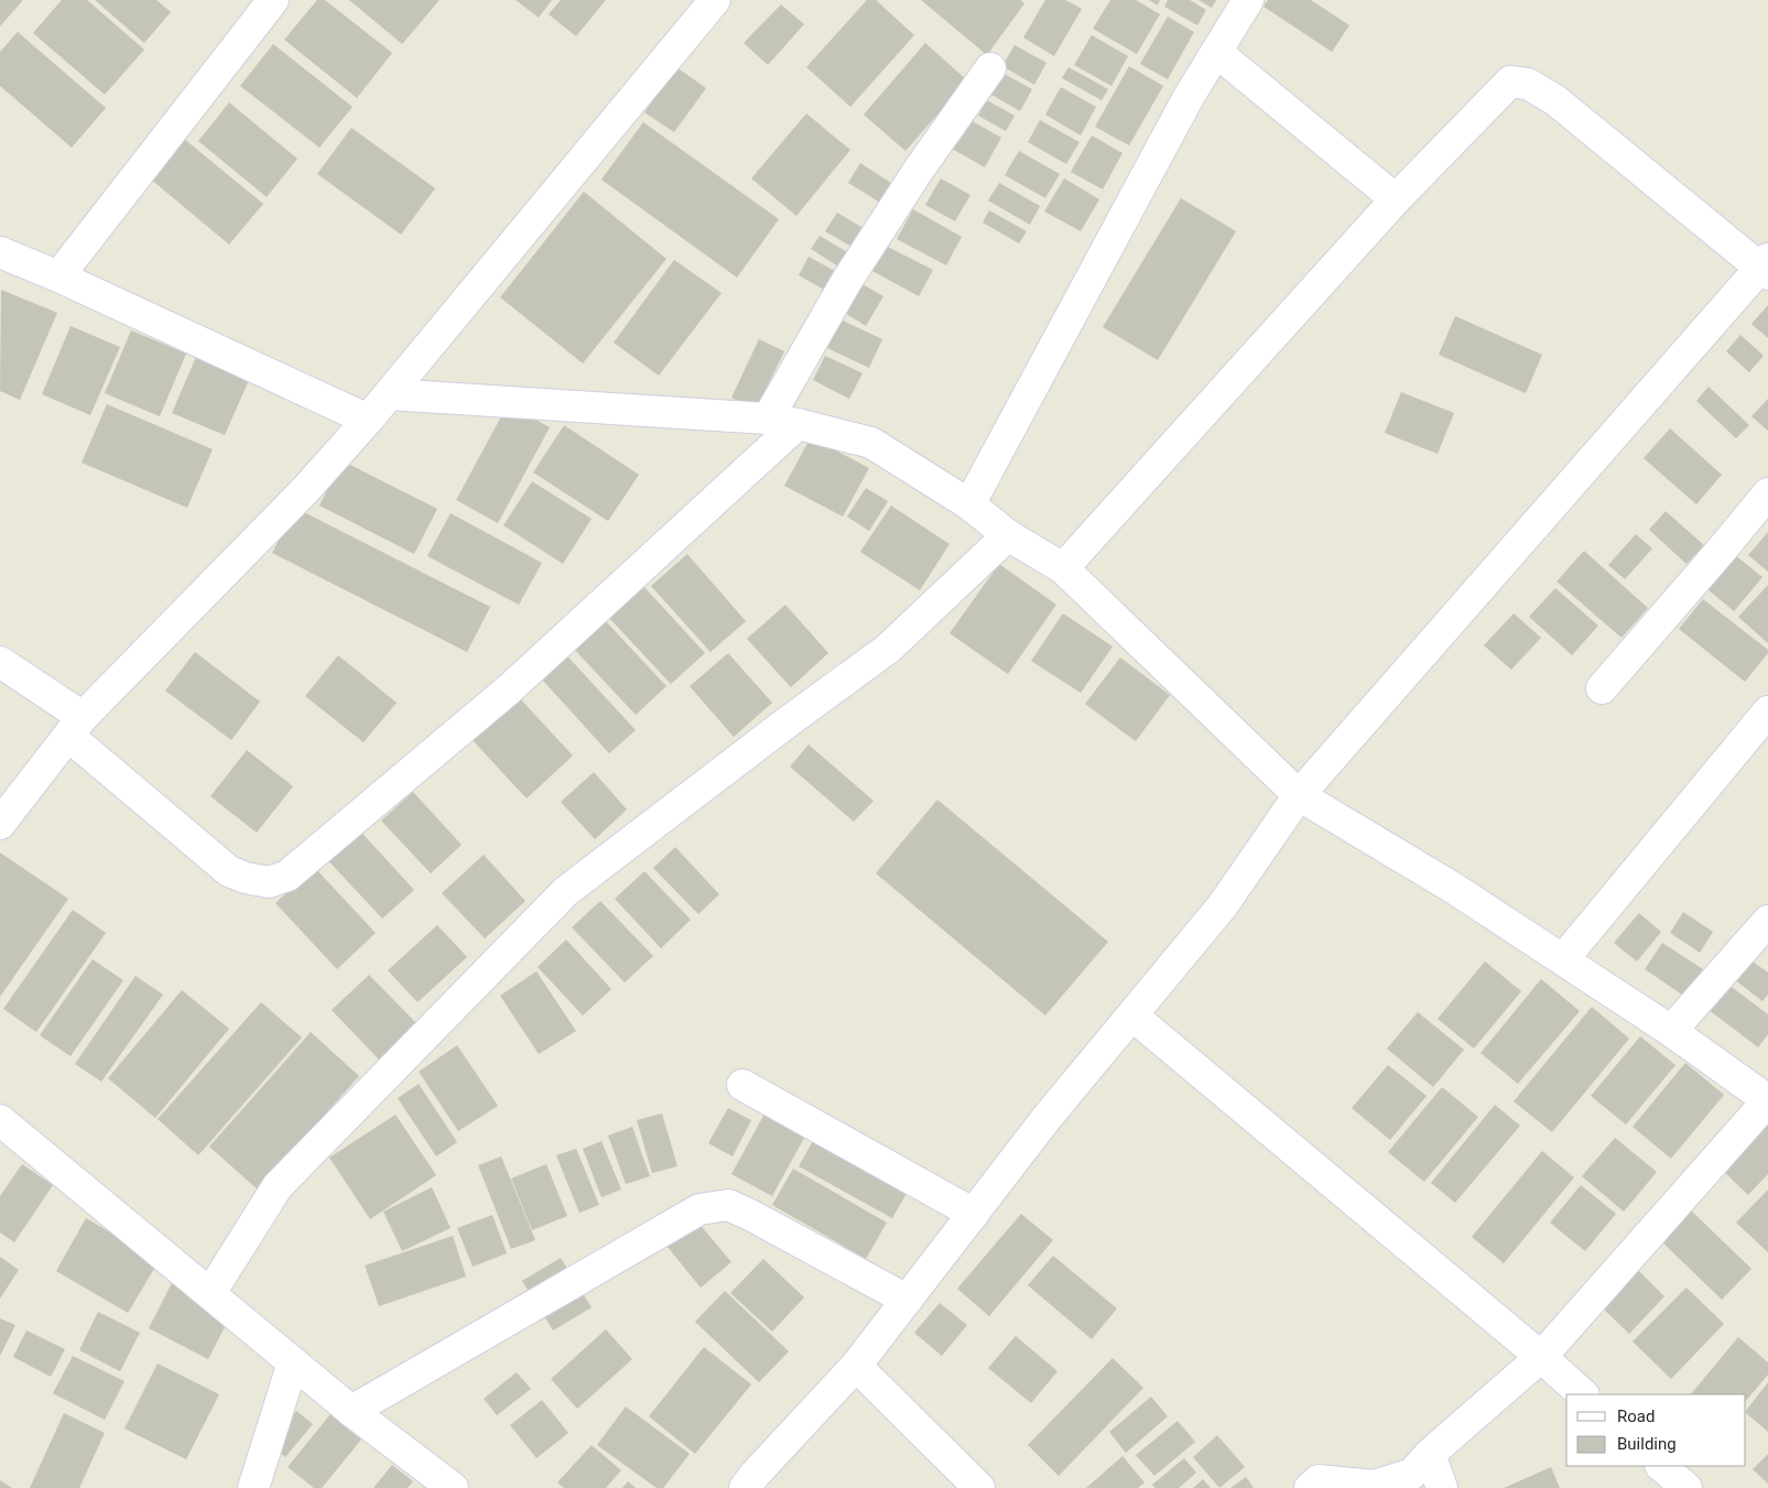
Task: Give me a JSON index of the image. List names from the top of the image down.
{
  "legend": ["Road", "Building"]
}
